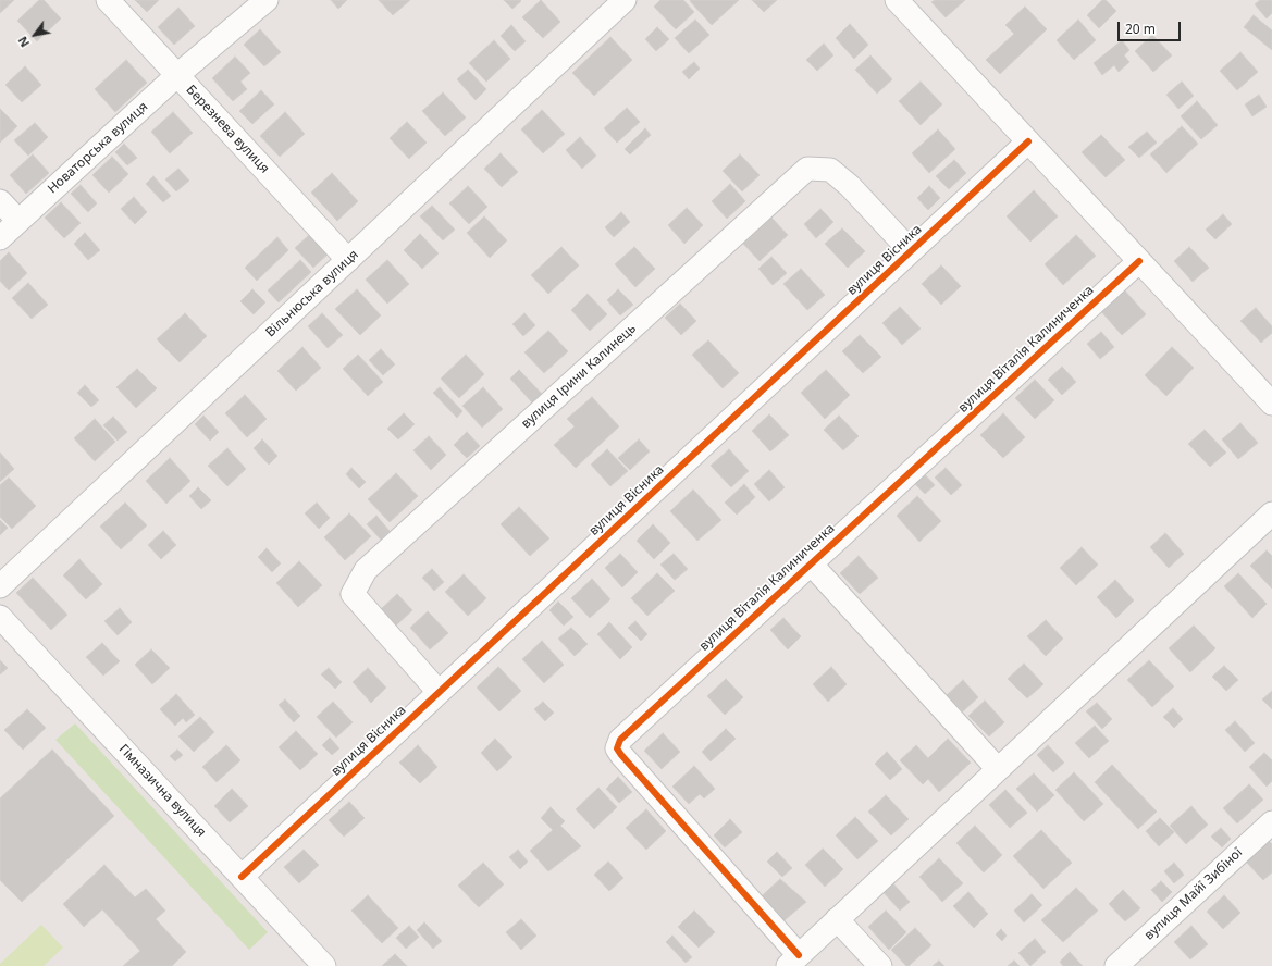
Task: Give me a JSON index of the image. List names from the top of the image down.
{
  "streets": {
    "street": [
      "Березнева вулиця",
      "Новаторська вулиця",
      "вулиця Вісника",
      "Вільнюська вулиця",
      "вулиця Віталія Калиниченка",
      "вулиця Ірини Калинець",
      "Гімназична вулиця",
      "вулиця Майї Зибіної"
    ]
  },
  "crossings": [
    ["Березнева вулиця", "Новаторська вулиця"],
    ["Березнева вулиця", "Вільнюська вулиця"],
    ["вулиця Вісника", "вулиця Ірини Калинець"],
    ["вулиця Вісника", "Гімназична вулиця"]
  ],
  "scale_bar": "20 m",
  "north": "bottom left"
}
